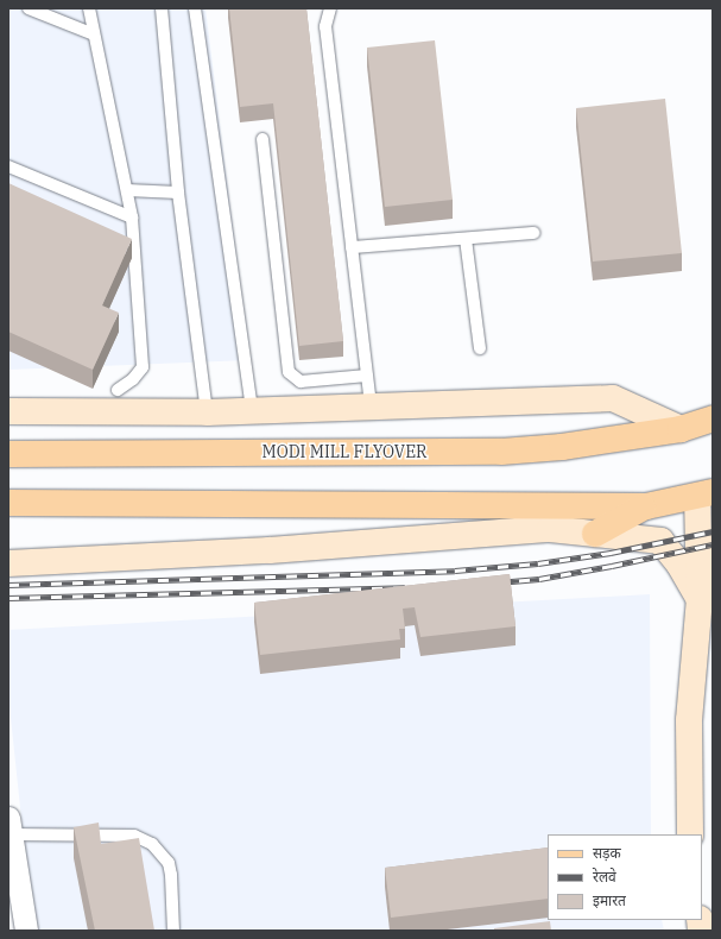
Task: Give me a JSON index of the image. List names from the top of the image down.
{
  "streets": {
    "main road": ["MODI MILL FLYOVER"]
  },
  "legend": ["सड़क", "रेलवे", "इमारत"]
}
